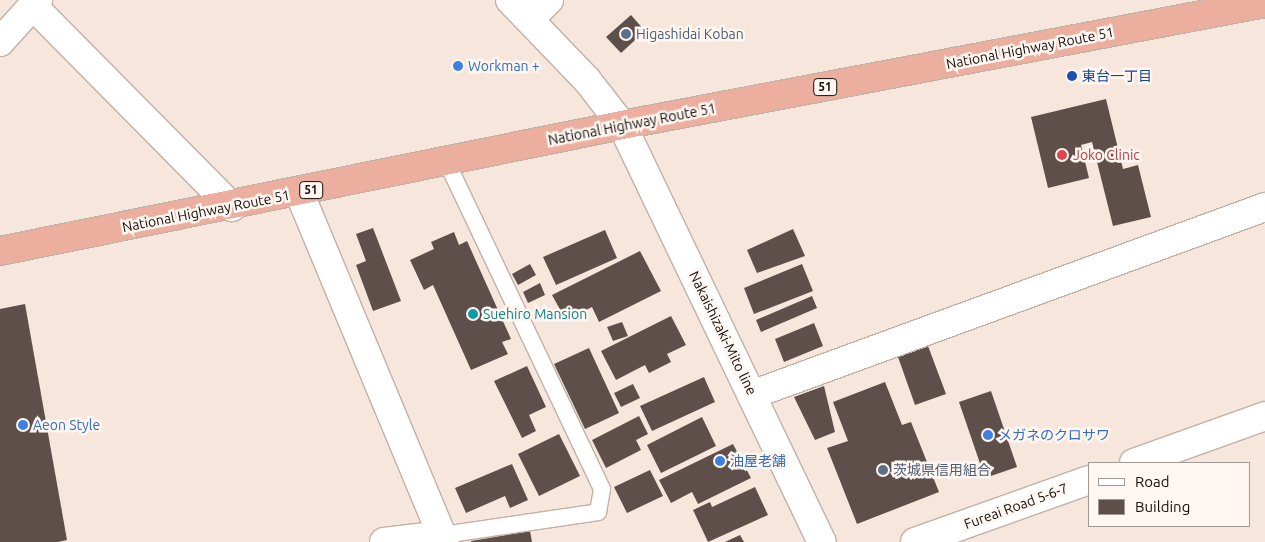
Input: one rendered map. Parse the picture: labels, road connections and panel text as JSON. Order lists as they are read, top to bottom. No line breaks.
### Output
{"streets":{"highway":["National Highway Route 51","51"],"street":["Nakaishizaki-Mito line","Fureai Road 5-6-7"]},"crossings":[["National Highway Route 51","Nakaishizaki-Mito line"]],"places":["Higashidai Koban","Workman +","東台一丁目","Joko Clinic","Suehiro Mansion","Aeon Style","メガネのクロサワ","油屋老舗","茨城県信用組合"],"legend":["Road","Building"]}
